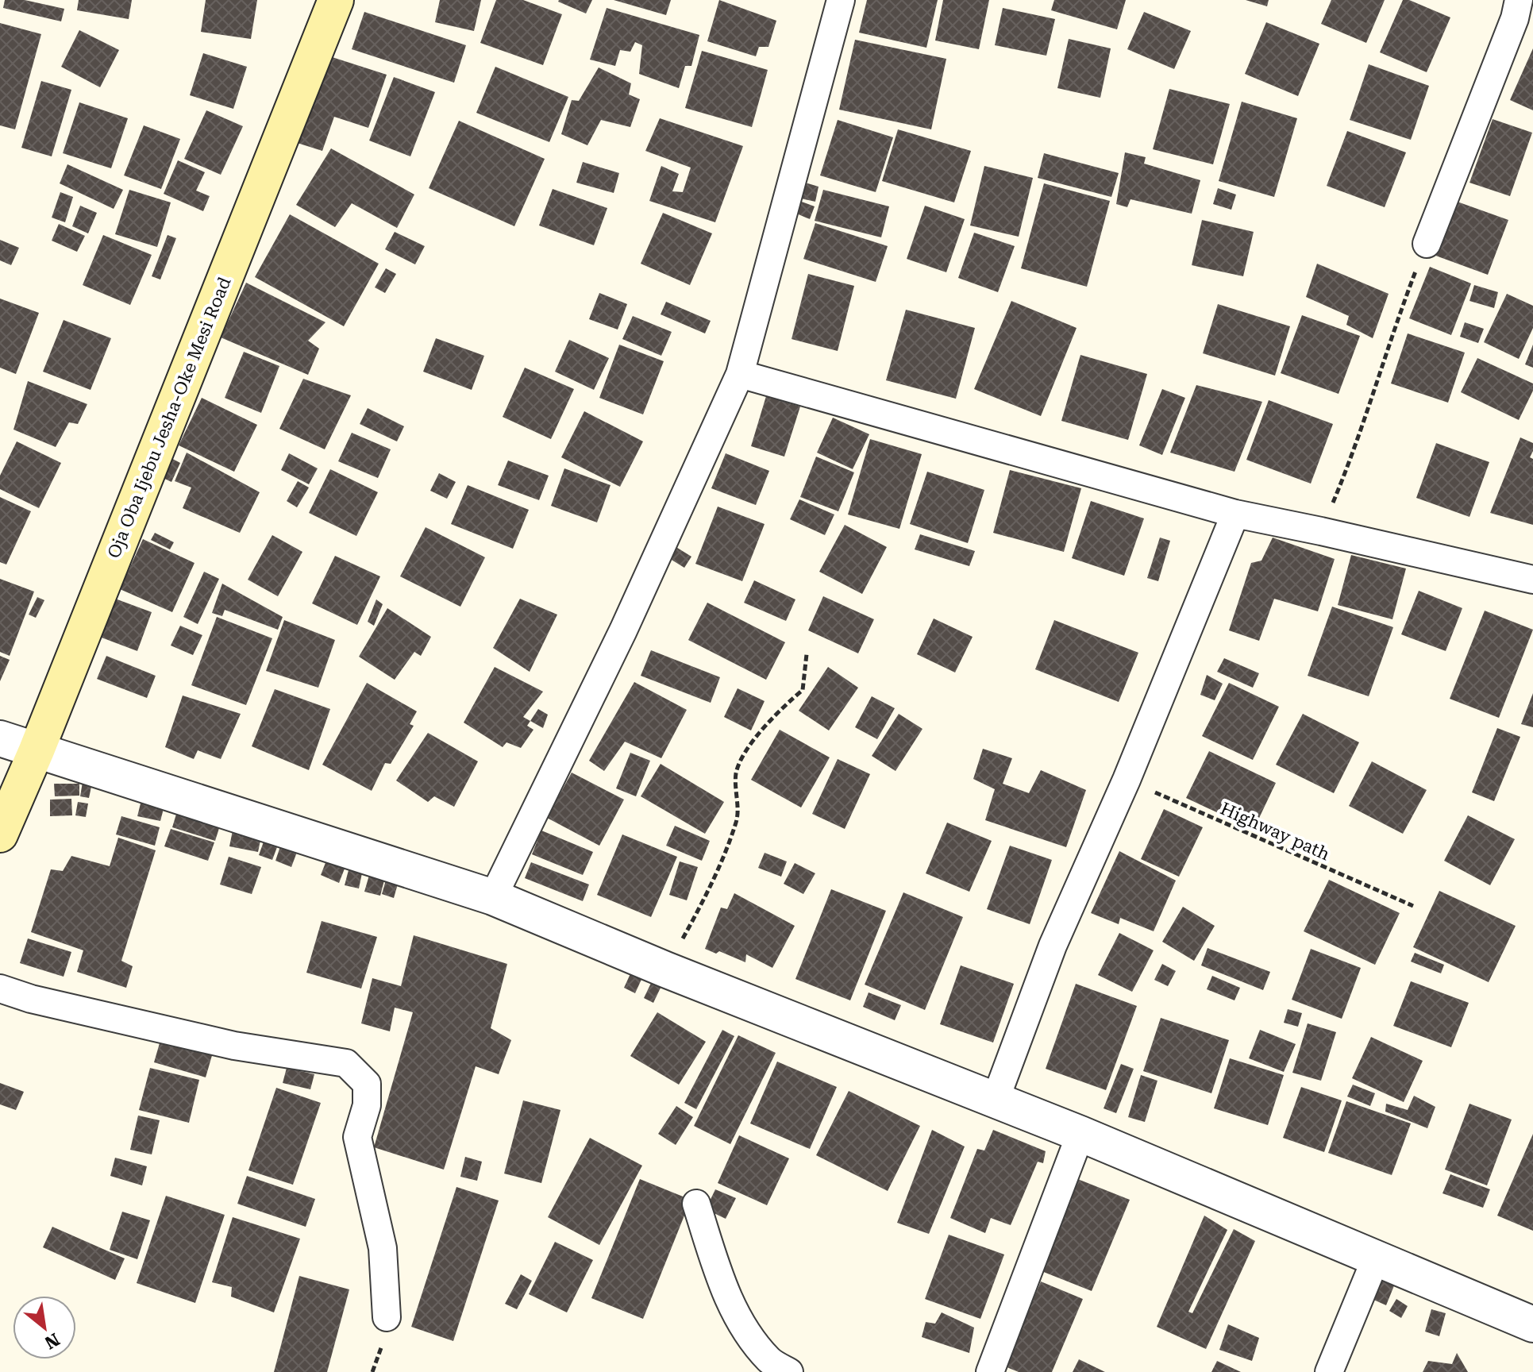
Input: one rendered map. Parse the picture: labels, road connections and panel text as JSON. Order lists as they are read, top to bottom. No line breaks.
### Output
{"streets":{"main road":["Oja Oba Ijebu Jesha-Oke Mesi Road"],"path":["Highway path"]},"north":"bottom right"}
